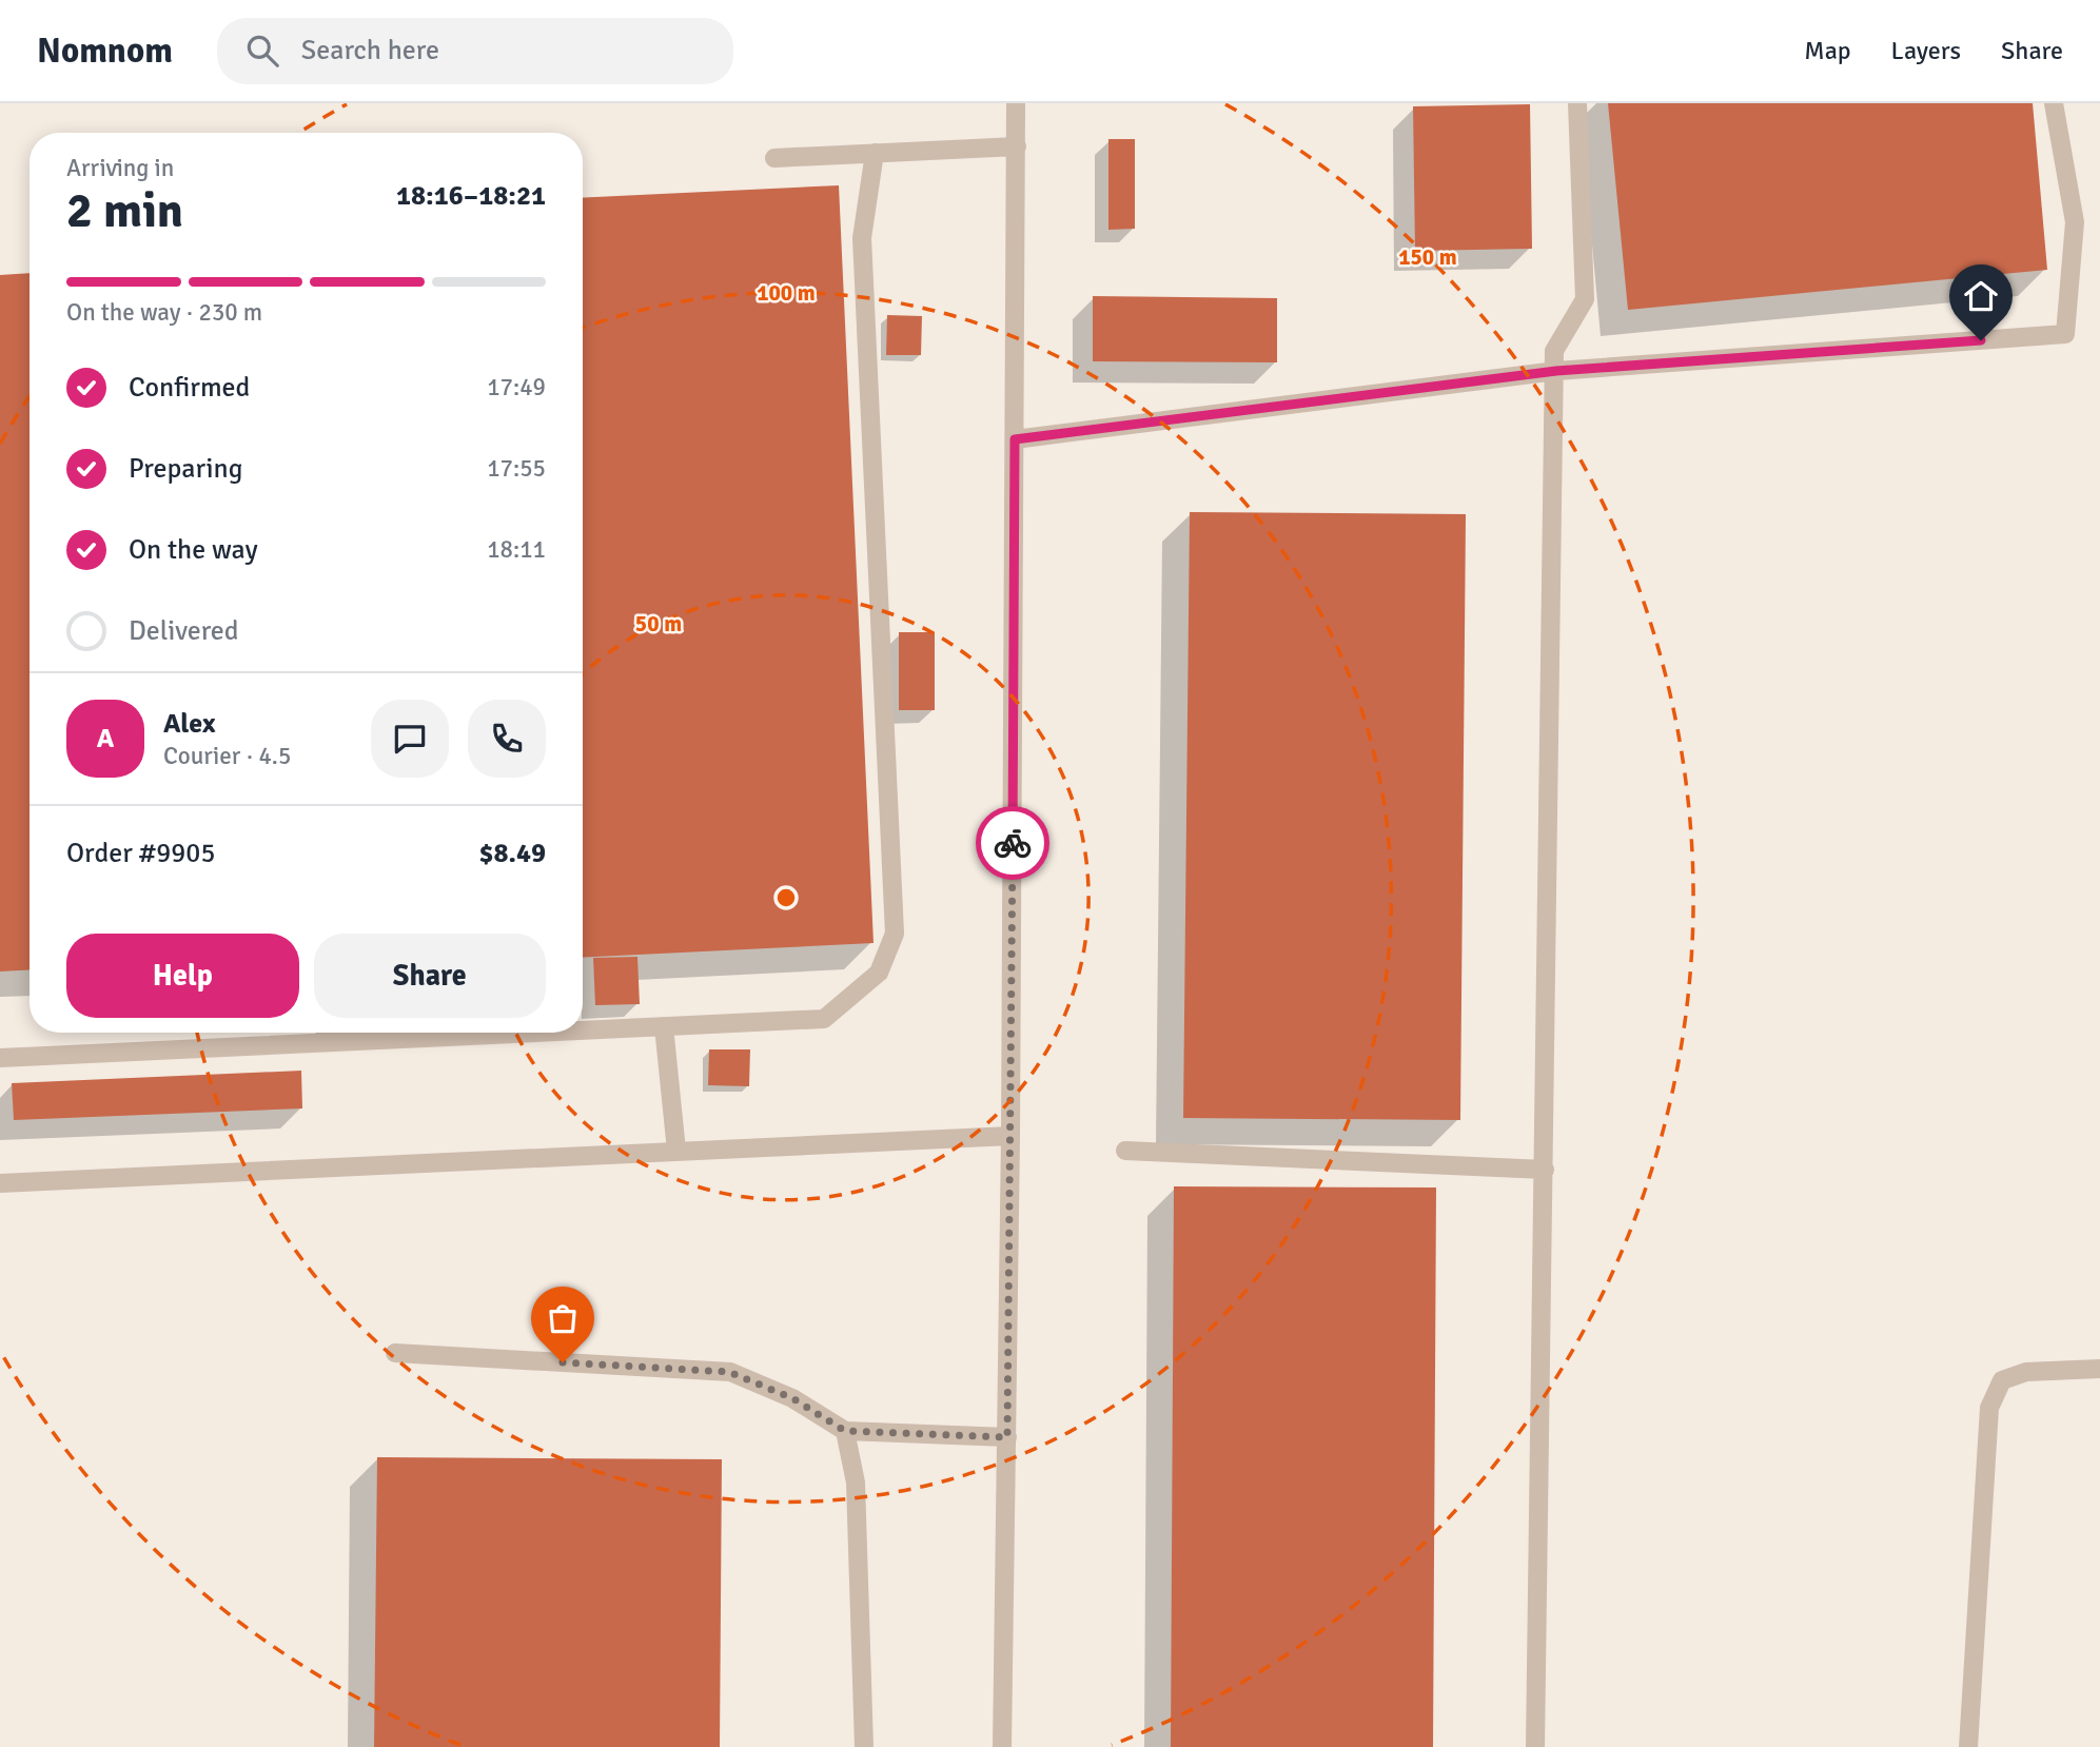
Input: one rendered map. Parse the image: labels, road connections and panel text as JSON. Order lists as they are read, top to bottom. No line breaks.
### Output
{"page":{"header":"Nomnom","search":"Search here","nav":["Map","Layers","Share"],"heading":["2 min","Arriving in","18:16–18:21"],"panel":["Alex","Courier · 4.5","Order #9905","$8.49"],"bar":"On the way · 230 m","list":[["Confirmed","17:49"],["Preparing","17:55"],["On the way","18:11"],"Delivered"],"round":"A","buttons":["Help","Share"]},"rings":["150 m","100 m","50 m"]}
